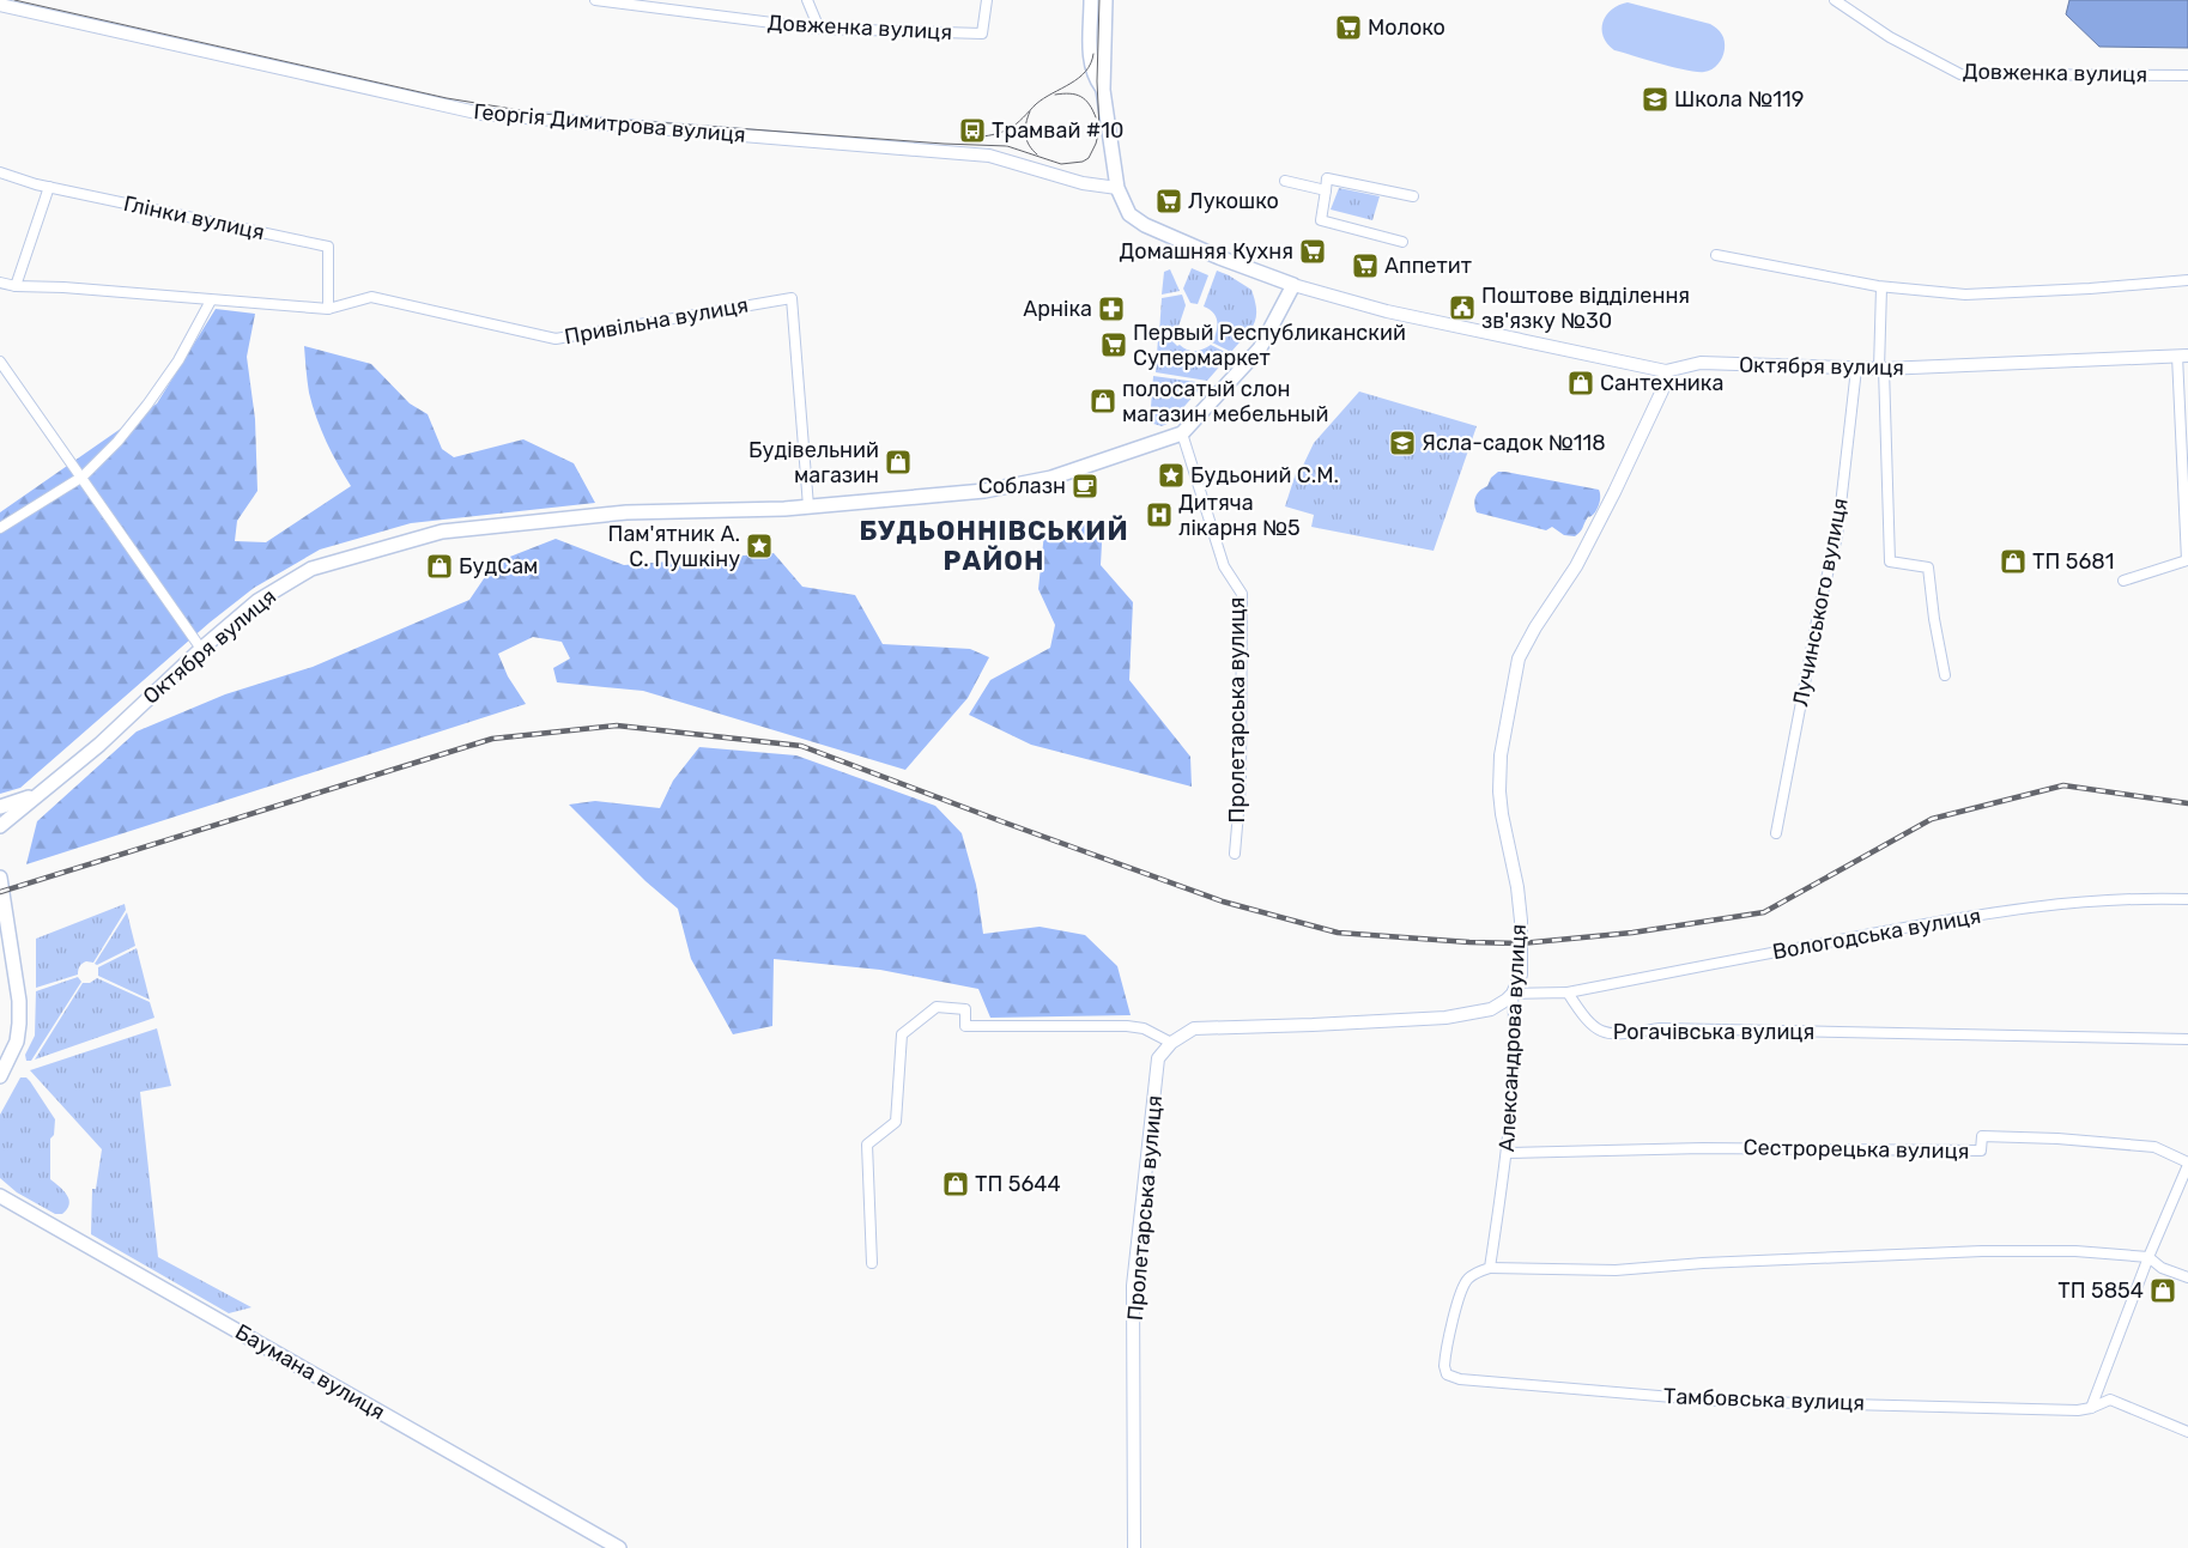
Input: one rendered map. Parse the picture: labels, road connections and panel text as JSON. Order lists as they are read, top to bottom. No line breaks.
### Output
{"streets":{"main road":["Октября вулиця","Баумана вулиця"],"street":["Довженка вулиця","Георгія Димитрова вулиця","Глінки вулиця","Привільна вулиця","Лучинського вулиця","Пролетарська вулиця","Вологодська вулиця","Рогачівська вулиця","Александрова вулиця","Сестрорецька вулиця","Тамбовська вулиця"]},"crossings":[["Глінки вулиця","Привільна вулиця"],["Привільна вулиця","Октября вулиця"],["Октября вулиця","Лучинського вулиця"],["Октября вулиця","Пролетарська вулиця"],["Октября вулиця","Александрова вулиця"],["Вологодська вулиця","Рогачівська вулиця"],["Александрова вулиця","Сестрорецька вулиця"],["Александрова вулиця","Тамбовська вулиця"]],"districts":["БУДЬОННІВСЬКИЙ РАЙОН"],"places":{"supermarket":["Молоко","Лукошко","Домашняя Кухня","Аппетит","Первый Республиканский Супермаркет"],"school or university":["Школа №119","Ясла-садок №118"],"bus stop":["Трамвай #10"],"public building":["Поштове відділення зв'язку №30"],"pharmacy":["Арніка"],"shop":["Сантехника","полосатый слон магазин мебельный","Будівельний магазин","ТП 5681","БудСам","ТП 5644","ТП 5854"],"place":["Будьоний С.М.","Пам'ятник А. С. Пушкіну"],"cafe":["Соблазн"],"hospital":["Дитяча лікарня №5"]}}
